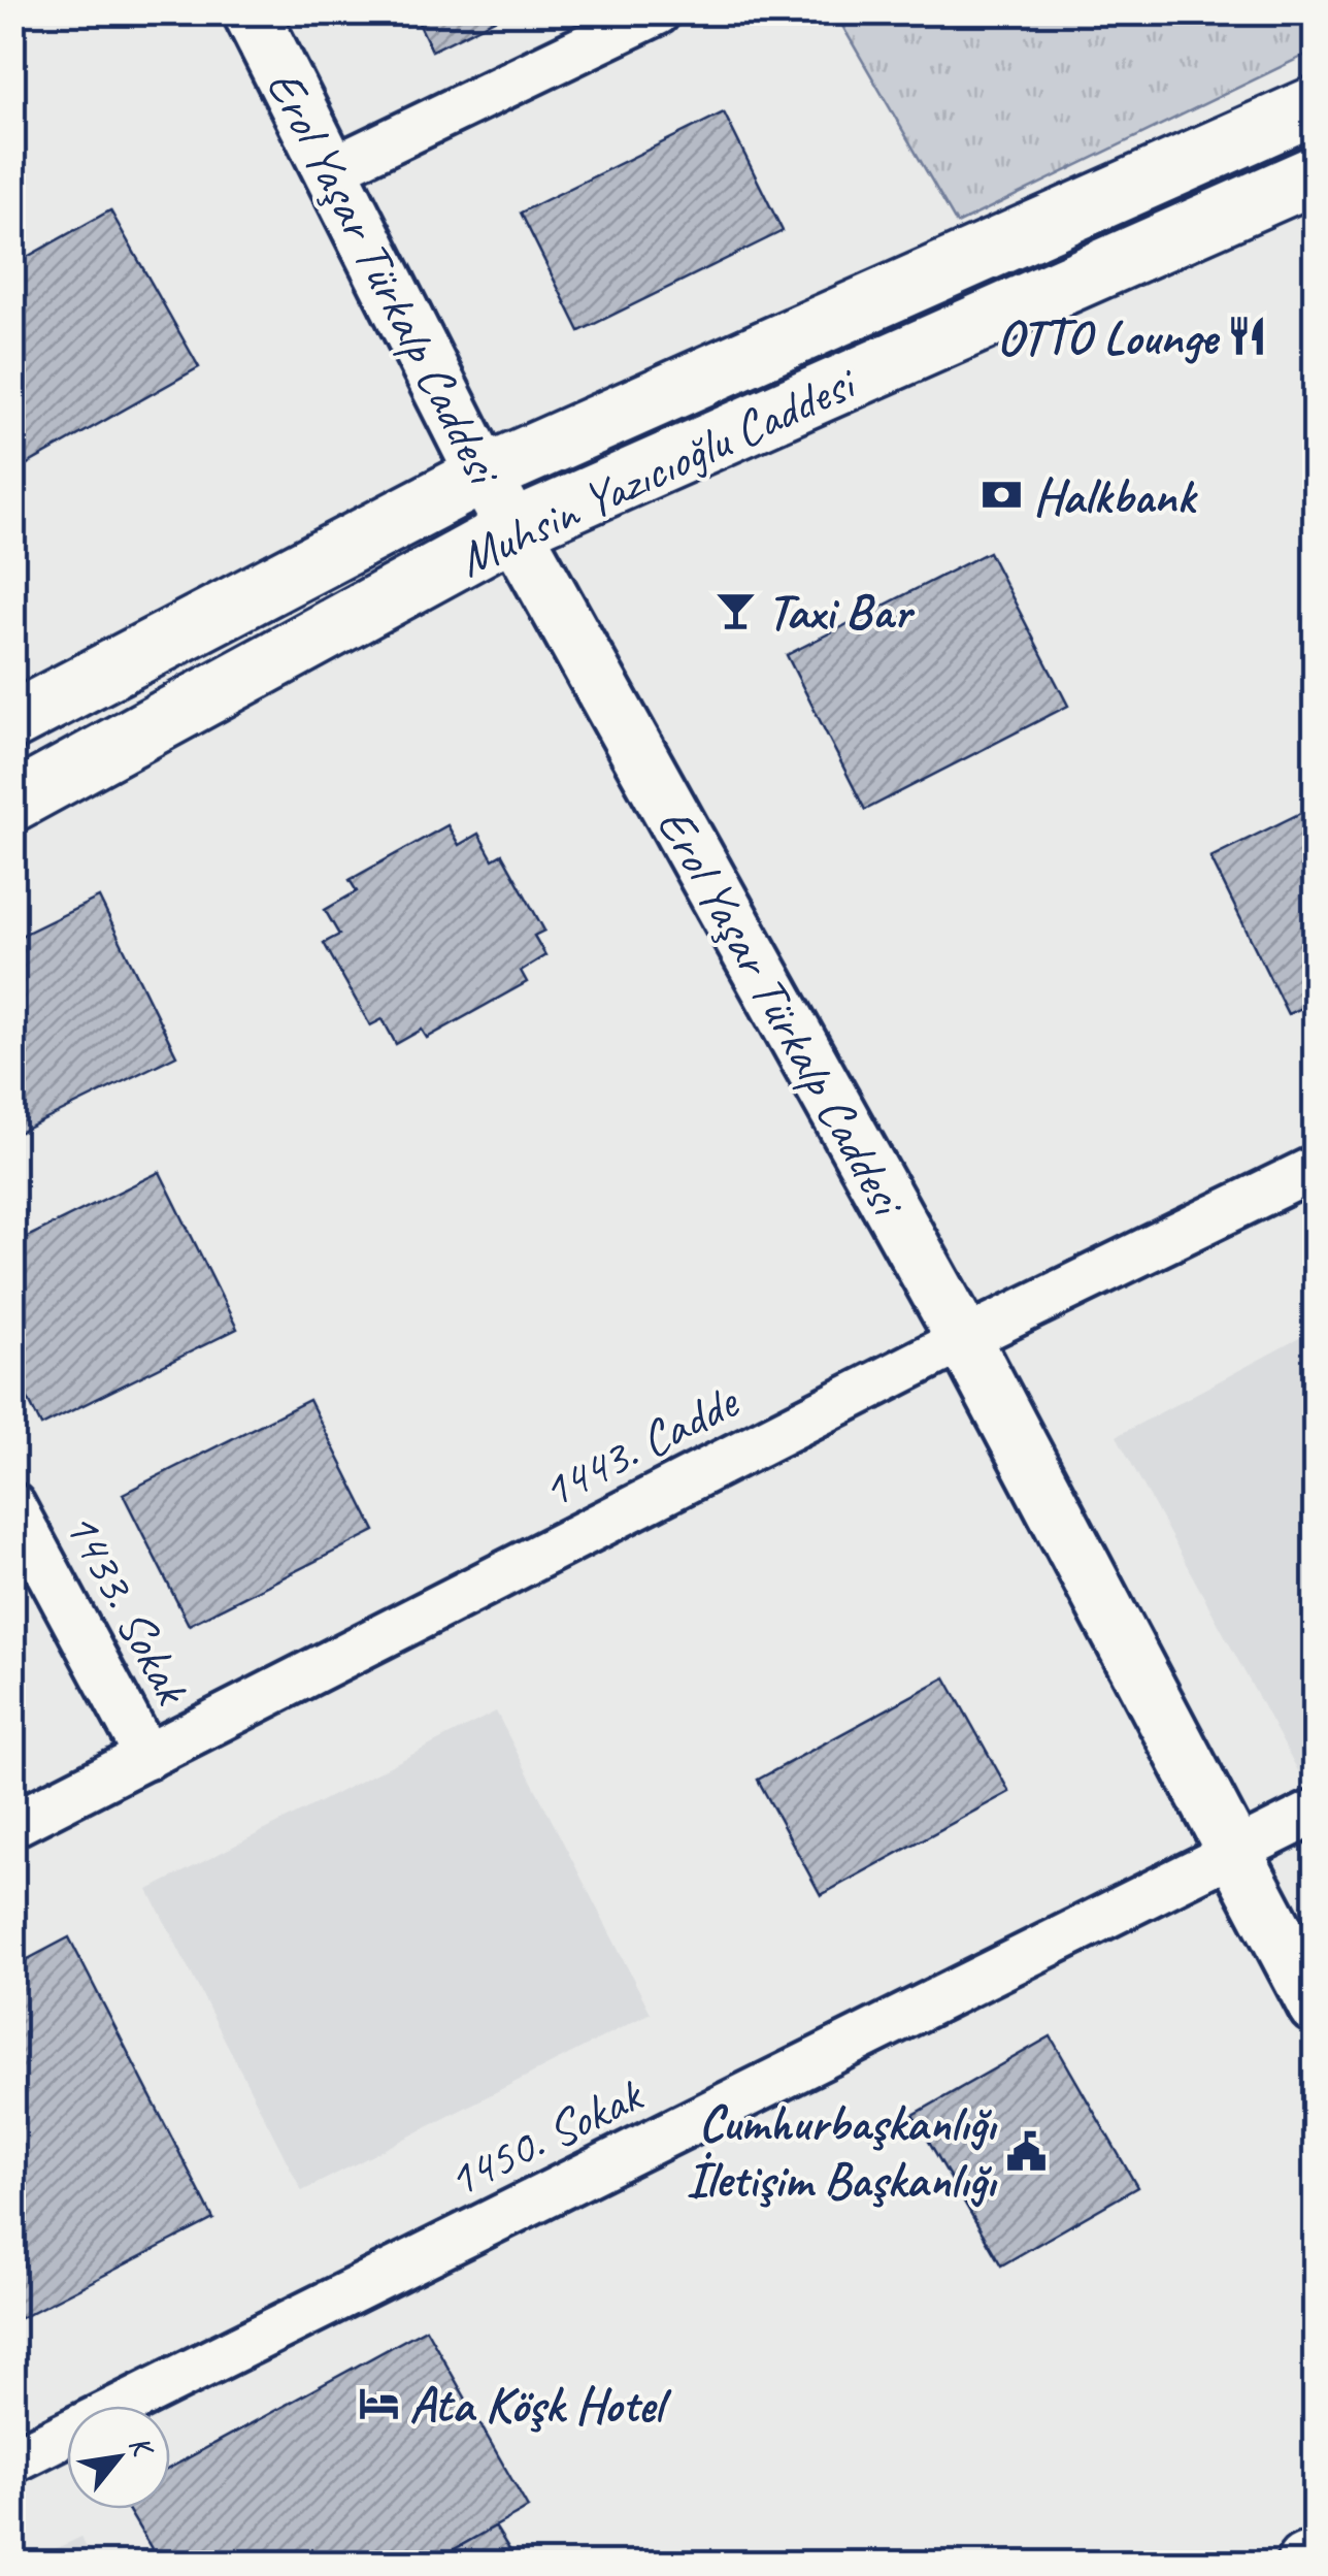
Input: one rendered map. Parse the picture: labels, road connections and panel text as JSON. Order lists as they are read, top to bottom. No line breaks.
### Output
{"streets":{"main road":["Muhsin Yazıcıoğlu Caddesi"],"street":["Erol Yaşar Türkalp Caddesi","1443. Cadde","1433. Sokak","1450. Sokak"]},"crossings":[["Erol Yaşar Türkalp Caddesi","Muhsin Yazıcıoğlu Caddesi"],["Erol Yaşar Türkalp Caddesi","1443. Cadde"],["Erol Yaşar Türkalp Caddesi","1450. Sokak"],["1443. Cadde","1433. Sokak"]],"places":{"restaurant":["OTTO Lounge"],"bank":["Halkbank"],"bar":["Taxi Bar"],"public building":["Cumhurbaşkanlığı İletişim Başkanlığı"],"hotel":["Ata Köşk Hotel"]},"north":"top right"}
